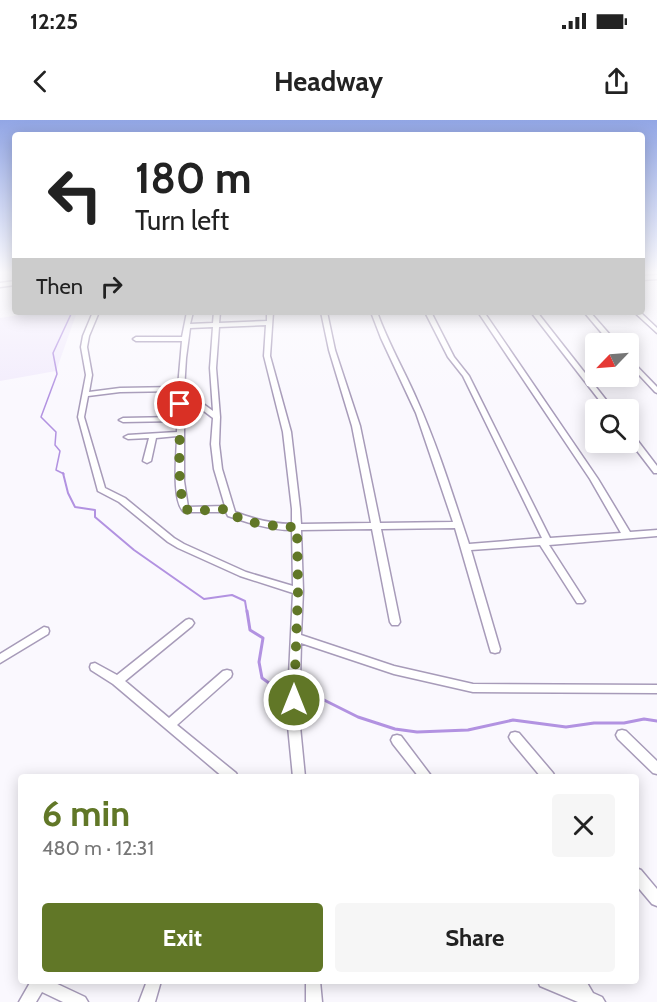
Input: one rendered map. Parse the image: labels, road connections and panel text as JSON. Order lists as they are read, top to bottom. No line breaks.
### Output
{"north":"bottom left","page":{"status":"12:25","header":"Headway","turn":["180 m","Turn left"],"then":"Then","heading":["6 min","480 m · 12:31"],"buttons":["Exit","Share"]}}
